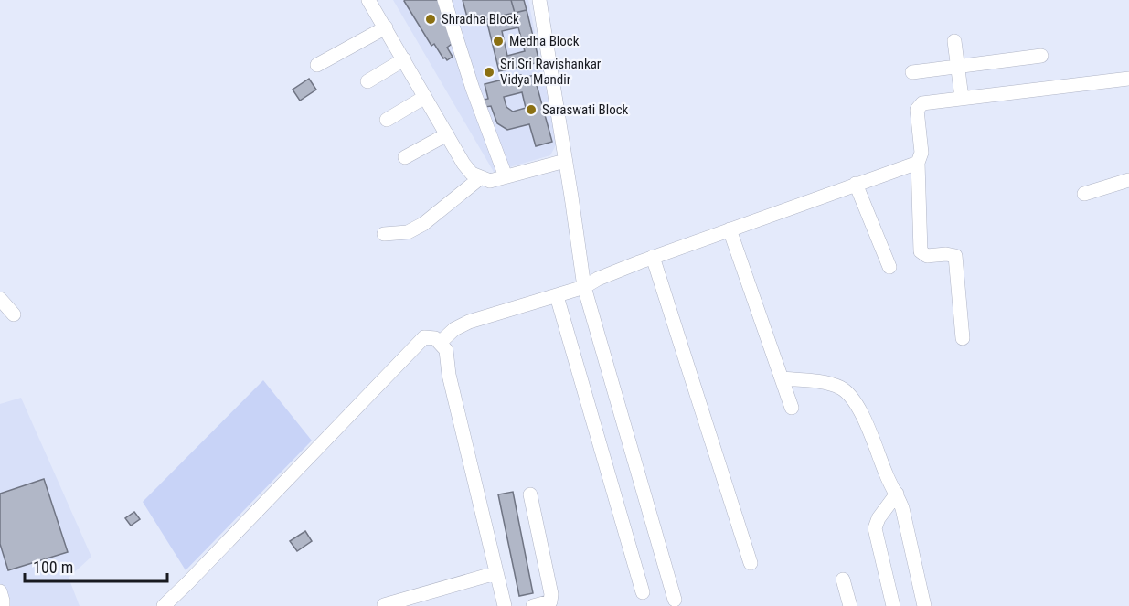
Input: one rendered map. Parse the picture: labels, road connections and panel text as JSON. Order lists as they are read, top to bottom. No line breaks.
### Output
{"places":["Shradha Block","Medha Block","Sri Sri Ravishankar Vidya Mandir","Saraswati Block"],"scale_bar":"100 m"}
